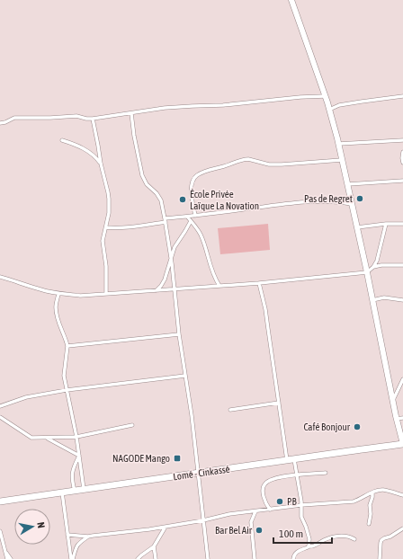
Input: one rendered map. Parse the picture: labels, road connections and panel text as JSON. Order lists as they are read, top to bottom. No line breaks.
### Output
{"streets":{"highway":["Lomé - Cinkassé"]},"places":{"other":["Pas de Regret","École Privée Laïque La Novation","Café Bonjour","PB","Bar Bel Air"],"transit":["NAGODE Mango"]},"scale_bar":"100 m","north":"right"}
